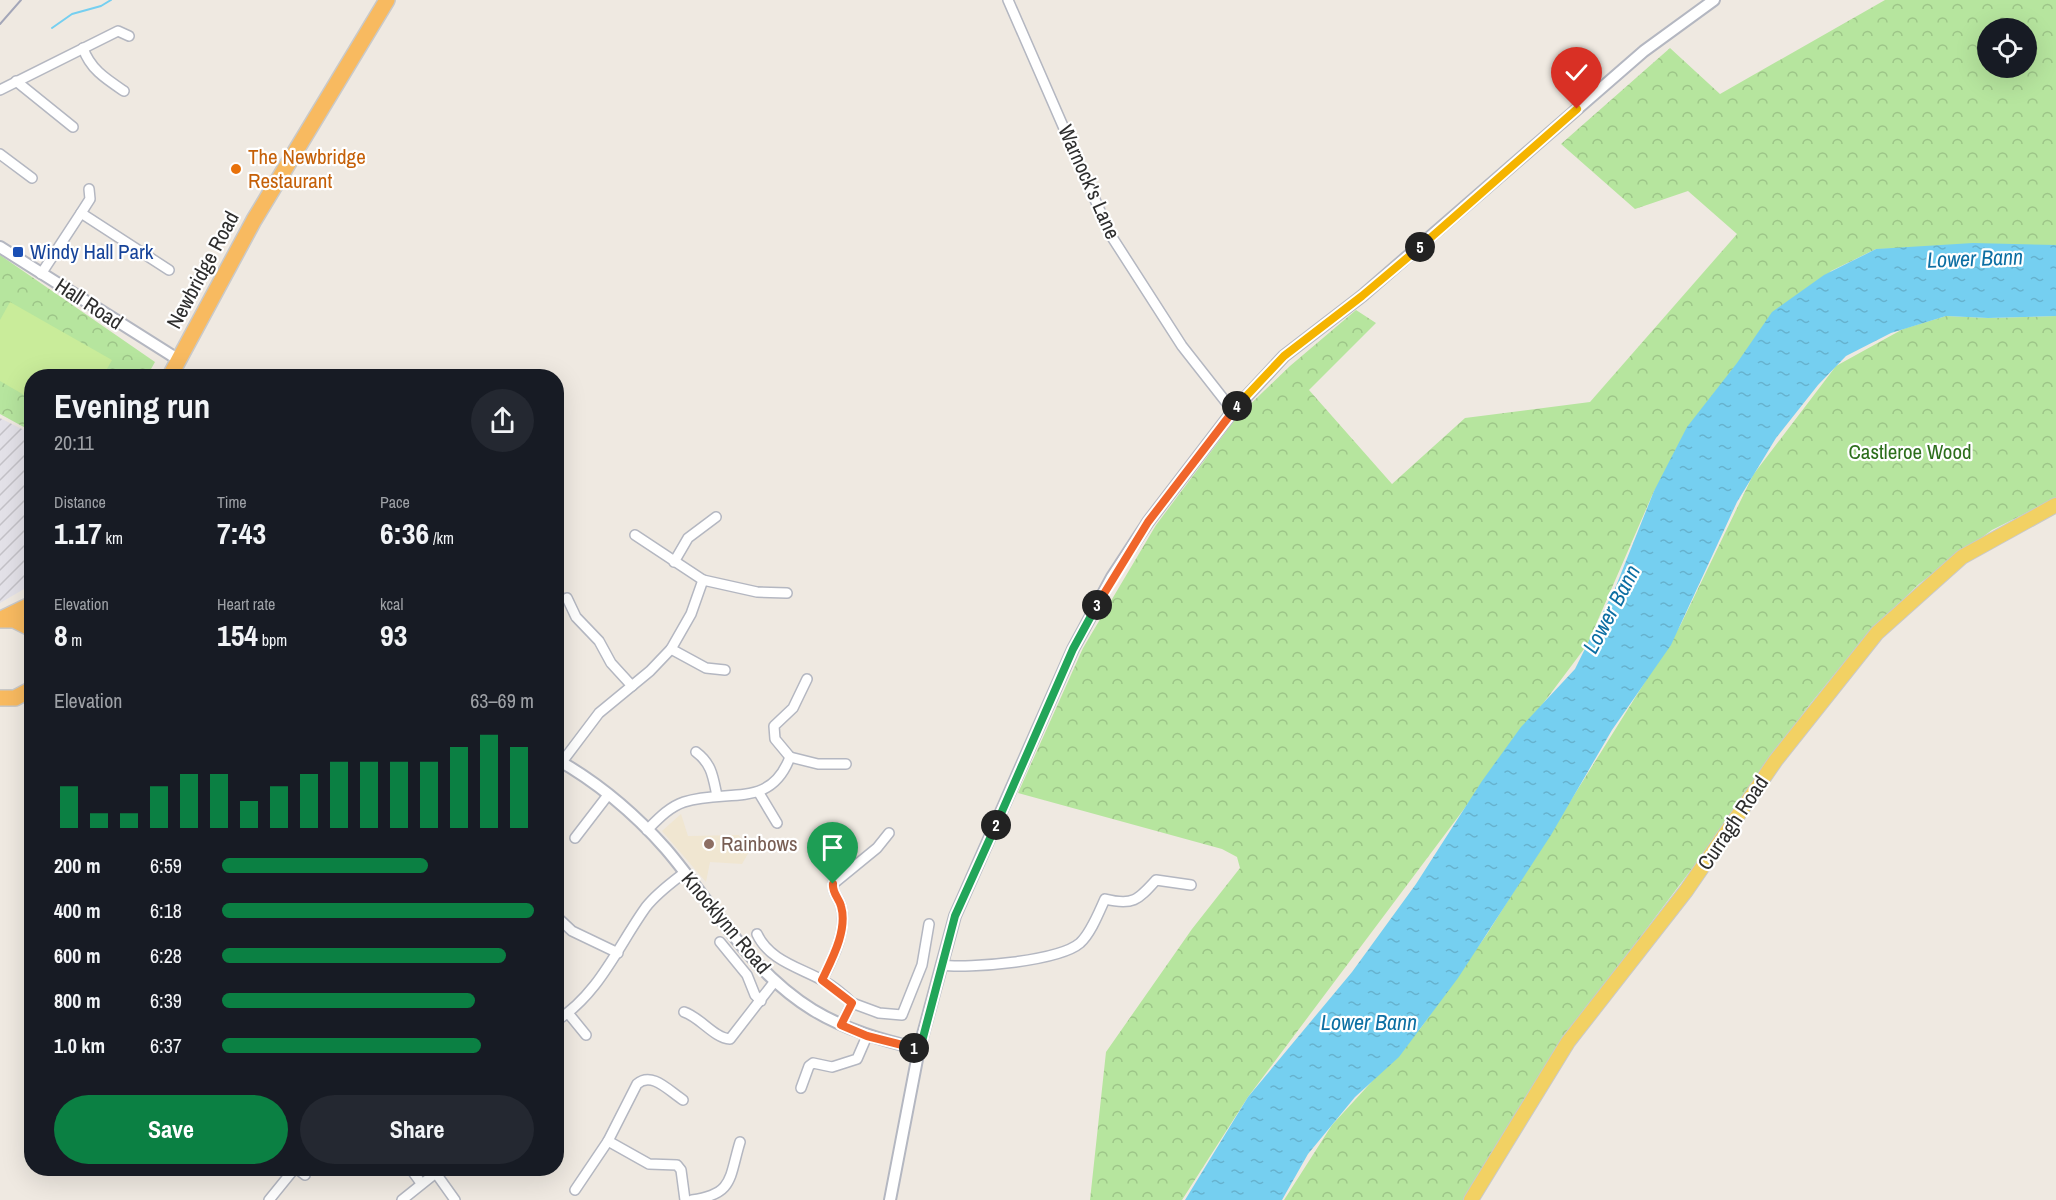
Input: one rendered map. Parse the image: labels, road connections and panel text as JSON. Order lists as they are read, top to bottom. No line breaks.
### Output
{"streets":{"highway":["Newbridge Road"],"main road":["Curragh Road"],"street":["Warnock's Lane","Hall Road","Knocklynn Road"]},"crossings":[["Newbridge Road","Hall Road"]],"water":["Lower Bann"],"parks":["Castleroe Wood"],"places":{"other":["The Newbridge Restaurant","Rainbows"],"transit":["Windy Hall Park"]},"page":{"pins":["5","4","3","2","1"],"heading":["Evening run","20:11"],"stats":[["Distance","1.17 km"],["Time","7:43"],["Pace","6:36 /km"],["Elevation","8 m"],["Heart rate","154 bpm"],["kcal","93"]],"chart":["Elevation","63–69 m"],"list":[{"name":"200 m","note":"6:59"},{"name":"400 m","note":"6:18"},{"name":"600 m","note":"6:28"},{"name":"800 m","note":"6:39"},{"name":"1.0 km","note":"6:37"}],"buttons":["Save","Share"]}}
